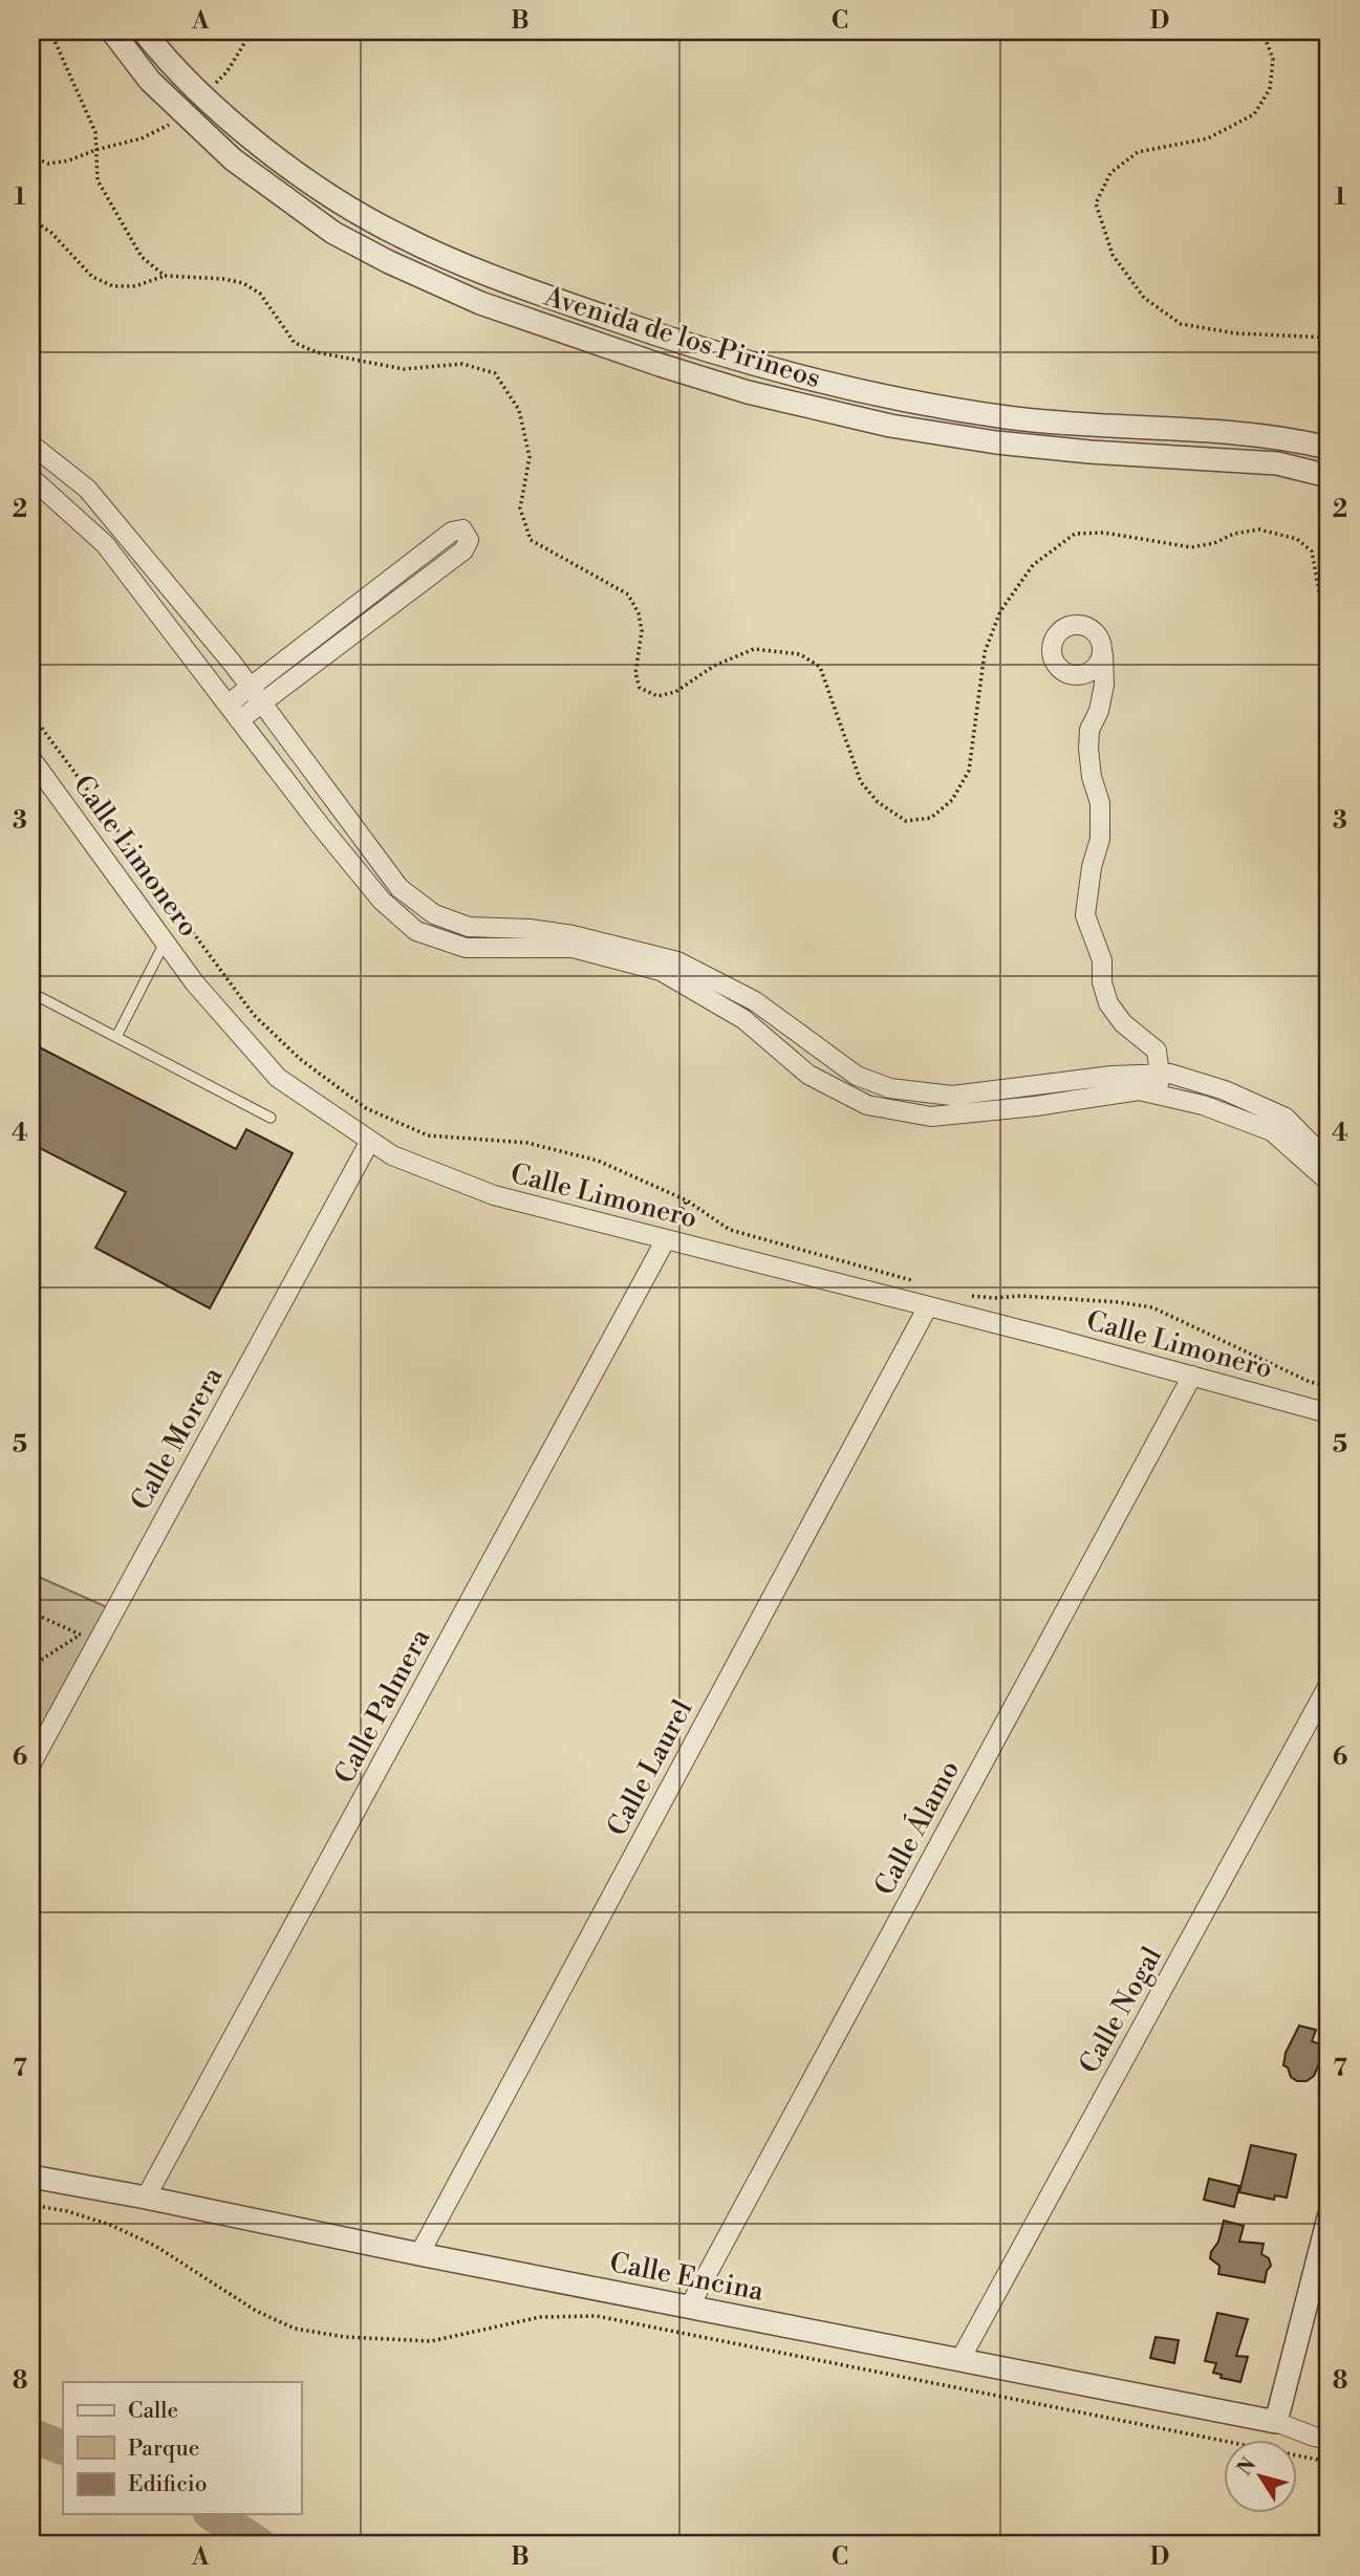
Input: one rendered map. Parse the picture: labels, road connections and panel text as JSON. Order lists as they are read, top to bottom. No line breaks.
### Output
{"streets":{"street":["Avenida de los Pirineos","Calle Limonero","Calle Morera","Calle Palmera","Calle Laurel","Calle Álamo","Calle Nogal","Calle Encina"]},"crossings":[["Calle Limonero","Calle Morera"],["Calle Limonero","Calle Palmera"],["Calle Limonero","Calle Laurel"],["Calle Limonero","Calle Álamo"],["Calle Palmera","Calle Encina"],["Calle Laurel","Calle Encina"],["Calle Álamo","Calle Encina"],["Calle Nogal","Calle Encina"]],"legend":["Calle","Parque","Edificio"],"north":"top left","grid":{"columns":["A","B","C","D"],"rows":["1","2","3","4","5","6","7","8"]}}
